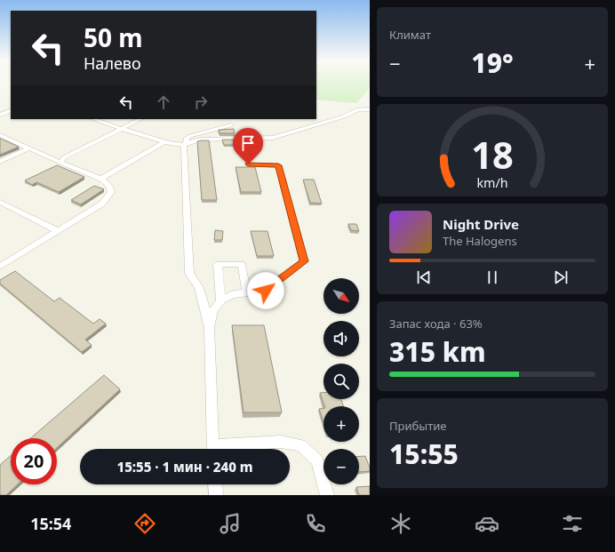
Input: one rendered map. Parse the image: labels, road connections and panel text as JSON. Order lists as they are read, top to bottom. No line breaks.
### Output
{"north":"bottom right","page":{"tile":["Климат",["Запас хода · 63%","315 km"],["Прибытие","15:55"]],"turn":["50 m","Налево"],"heat":["−","19°","+"],"song":["Night Drive","The Halogens"],"map_buttons":["+","−"],"limit":"20","trip":"15:55 · 1 мин · 240 m","tabs":"15:54","gauge":["18","km/h"]}}
